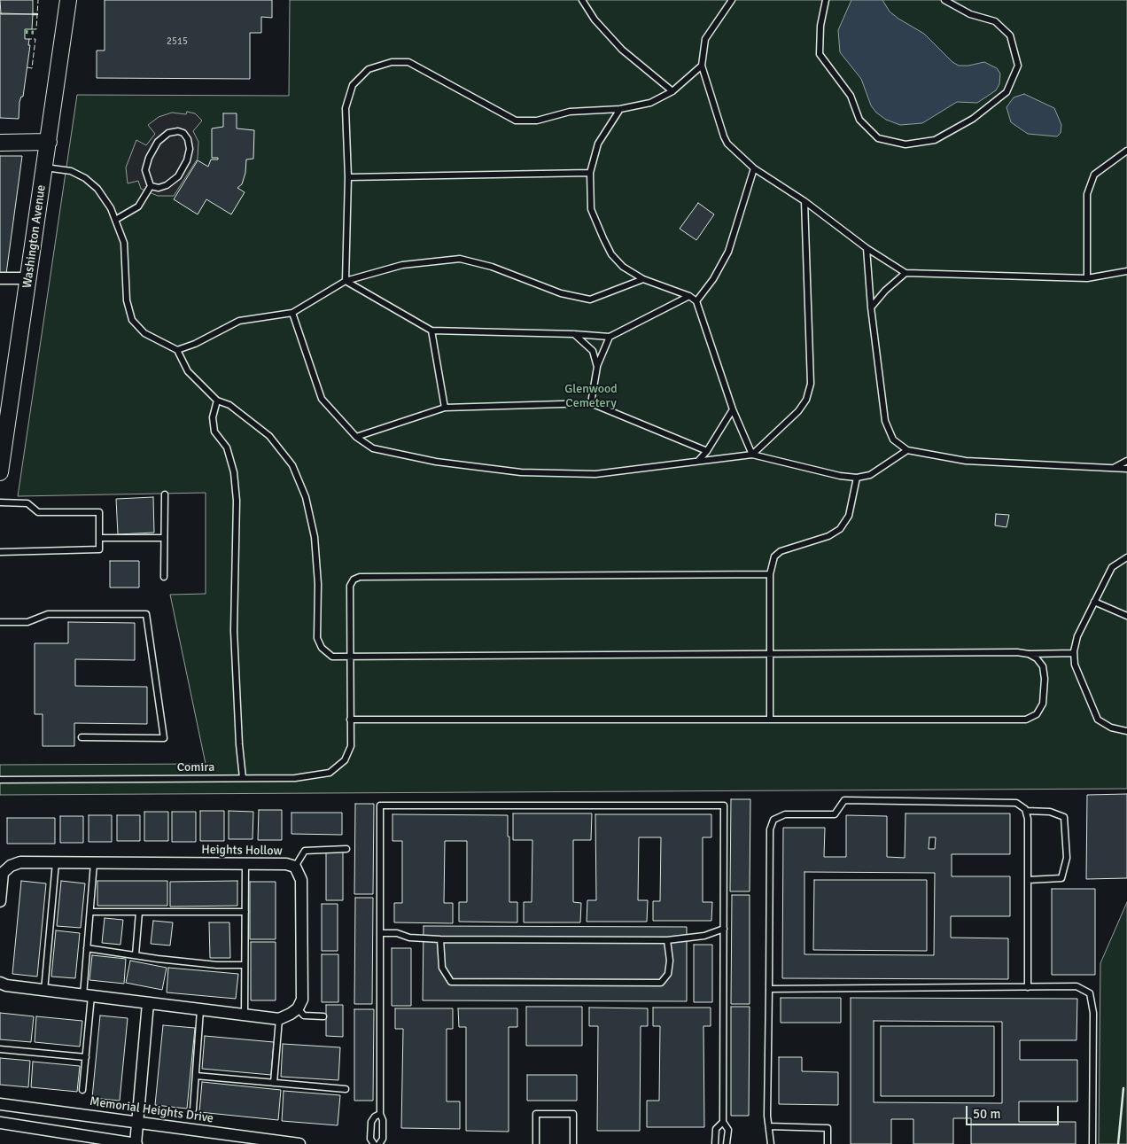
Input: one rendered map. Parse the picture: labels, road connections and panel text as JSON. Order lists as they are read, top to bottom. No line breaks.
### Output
{"streets":{"main road":["Washington Avenue"],"street":["Heights Hollow","Memorial Heights Drive"],"lane":["Comira"]},"parks":["Glenwood Cemetery"],"house_numbers":["2515"],"scale_bar":"50 m"}
